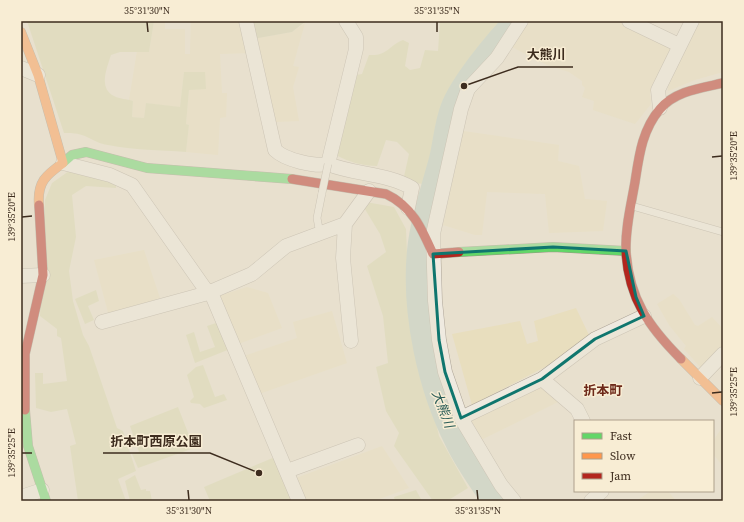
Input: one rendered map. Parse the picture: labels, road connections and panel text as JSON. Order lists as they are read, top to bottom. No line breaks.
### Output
{"districts":["折本町"],"water":["大熊川"],"places":["大熊川","折本町西原公園"],"legend":["Fast","Slow","Jam"],"coordinates":["35°31'30\"N","35°31'35\"N","139°35'20\"E","139°35'25\"E"]}
